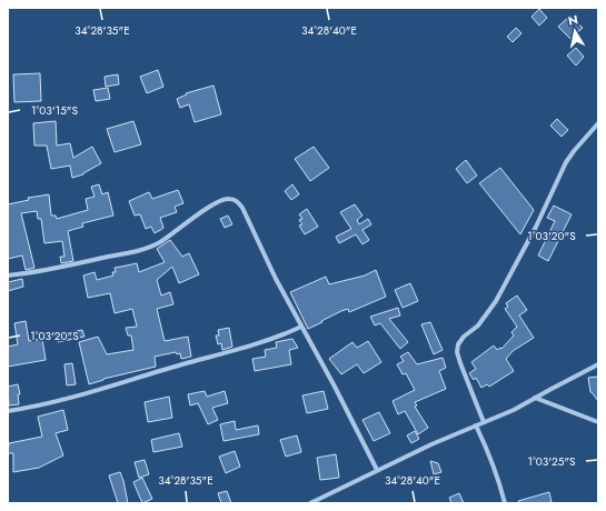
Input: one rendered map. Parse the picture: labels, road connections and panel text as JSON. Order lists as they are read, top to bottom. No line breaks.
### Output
{"north":"top","coordinates":["34°28'35\"E","34°28'40\"E","1°03'15\"S","1°03'20\"S","1°03'25\"S"]}
